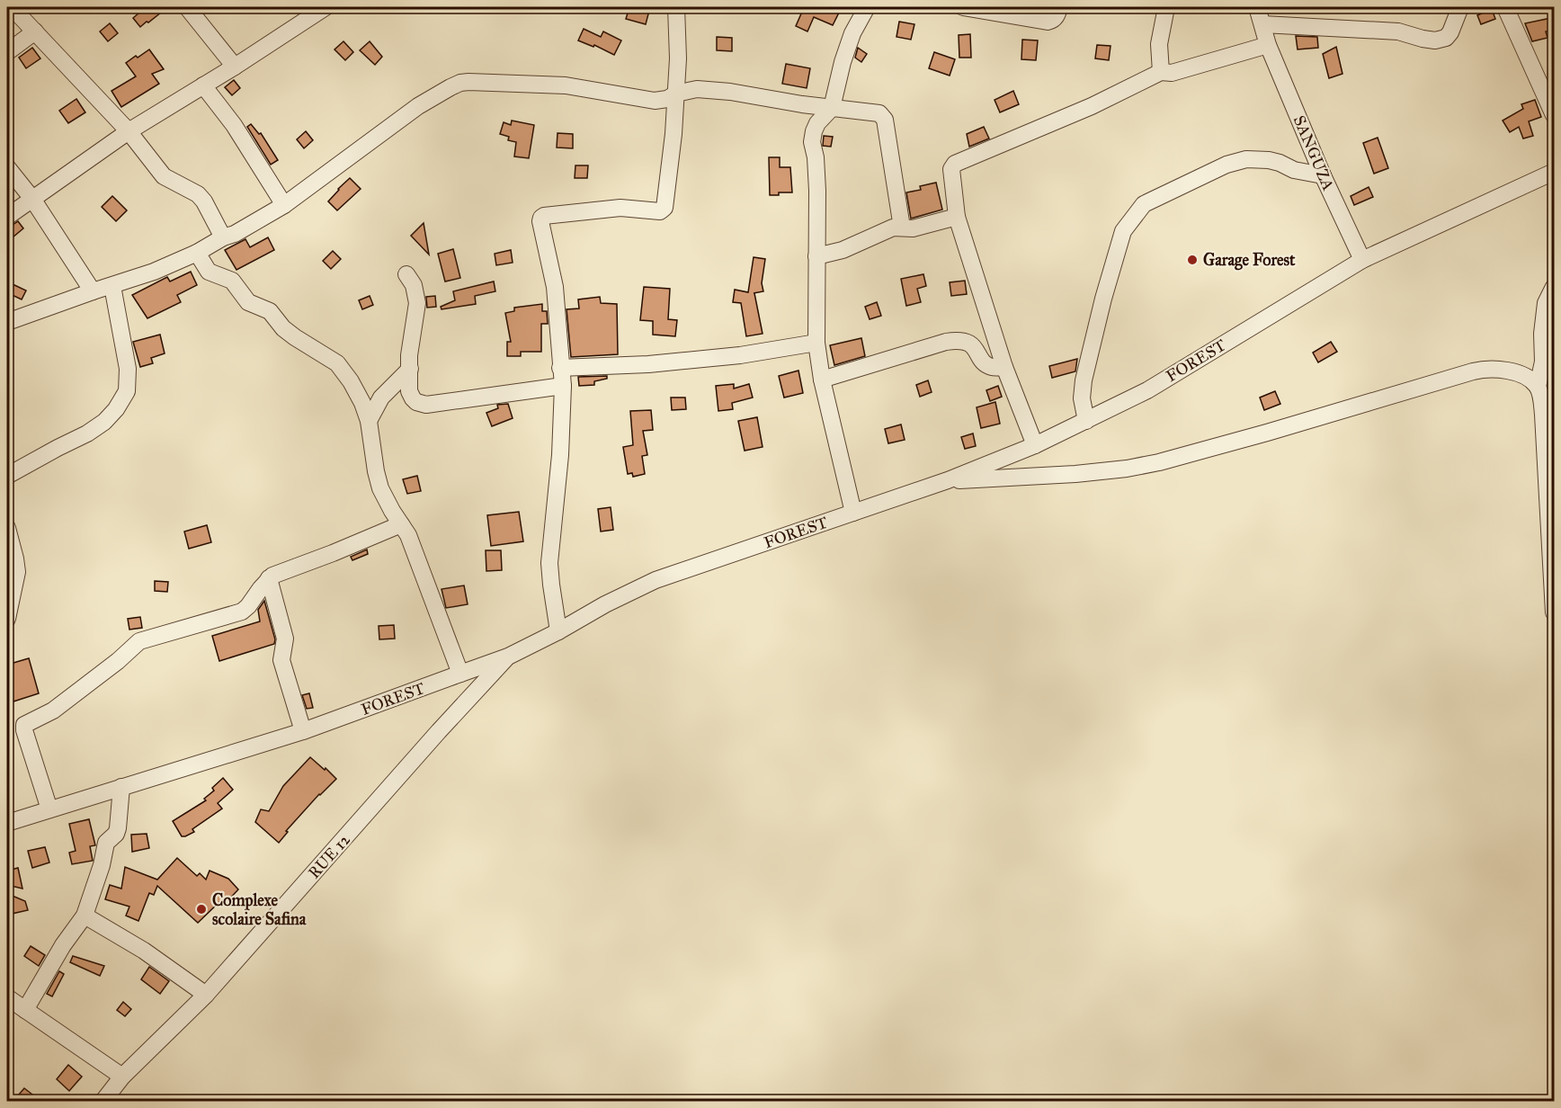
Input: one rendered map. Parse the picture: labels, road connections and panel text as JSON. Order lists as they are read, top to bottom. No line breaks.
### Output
{"streets":{"street":["SANGUZA","FOREST","RUE 12"]},"crossings":[["SANGUZA","FOREST"],["FOREST","RUE 12"]],"places":["Garage Forest","Complexe scolaire Safina"]}
